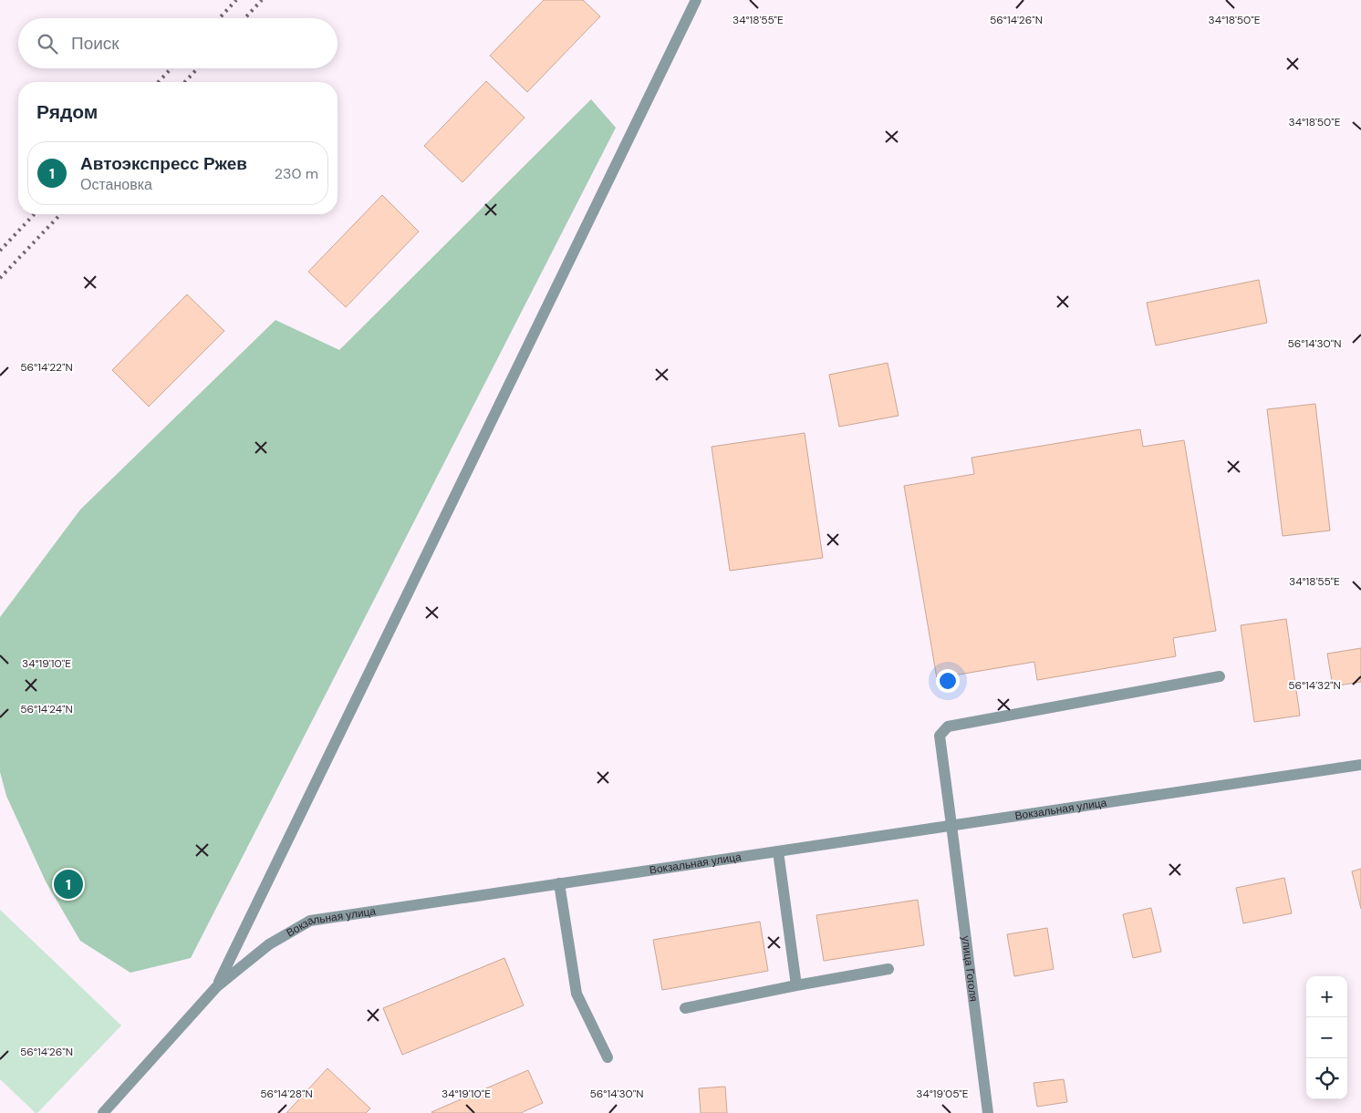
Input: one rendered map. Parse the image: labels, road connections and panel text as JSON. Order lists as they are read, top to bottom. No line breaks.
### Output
{"streets":{"street":["Вокзальная улица","улица Гоголя"]},"crossings":[["Вокзальная улица","улица Гоголя"]],"page":{"search":"Поиск","heading":"Рядом","list":[{"mark":"1","name":"Автоэкспресс Ржев","note":"Остановка","value":"230 m"}],"pins":"1","map_buttons":["+","−"]},"coordinates":["34°18'50\"E","34°18'55\"E","56°14'26\"N","56°14'30\"N","56°14'22\"N","34°19'10\"E","56°14'32\"N","56°14'24\"N","56°14'28\"N","34°19'05\"E"]}
